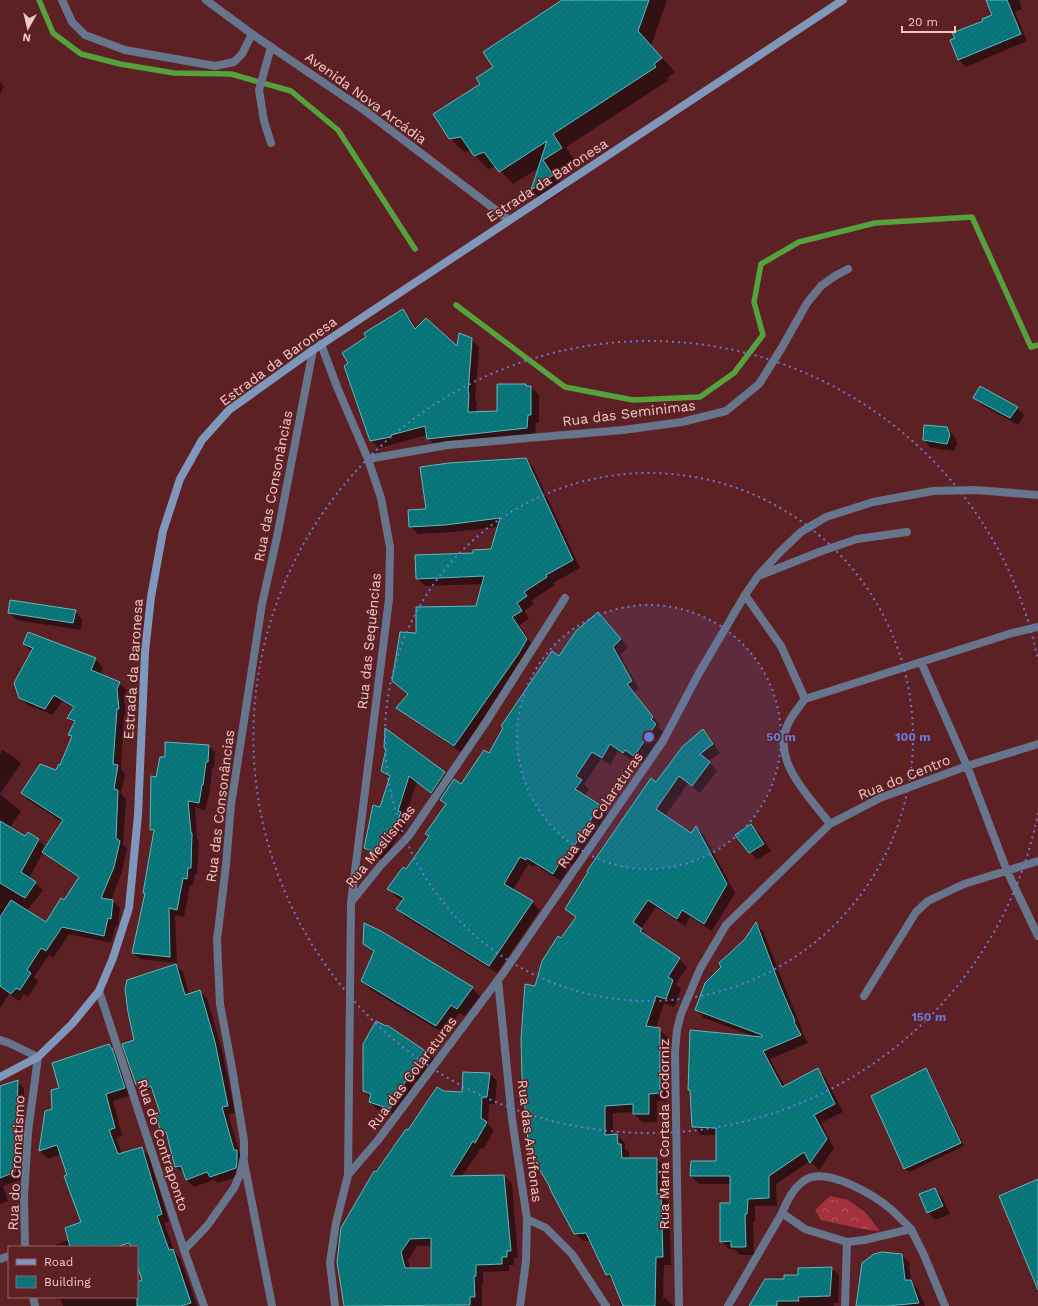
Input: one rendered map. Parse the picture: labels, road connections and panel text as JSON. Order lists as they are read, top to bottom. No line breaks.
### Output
{"streets":{"main road":["Estrada da Baronesa"],"street":["Avenida Nova Arcádia","Rua das Seminimas","Rua das Consonâncias","Rua das Sequências","Rua do Centro","Rua das Colaraturas","Rua Meslismas","Rua Maria Cortada Codorniz","Rua das Antífonas","Rua do Contraponto","Rua do Cromatismo"]},"crossings":[["Avenida Nova Arcádia","Estrada da Baronesa"],["Estrada da Baronesa","Rua das Consonâncias"],["Estrada da Baronesa","Rua das Sequências"],["Estrada da Baronesa","Rua do Contraponto"],["Estrada da Baronesa","Rua do Cromatismo"],["Rua das Seminimas","Rua das Sequências"],["Rua das Consonâncias","Rua do Contraponto"],["Rua das Sequências","Rua Meslismas"],["Rua do Centro","Rua Maria Cortada Codorniz"],["Rua das Colaraturas","Rua Meslismas"],["Rua das Colaraturas","Rua das Antífonas"]],"legend":["Road","Building"],"scale_bar":"20 m","north":"bottom","rings":["50 m","100 m","150 m"]}
